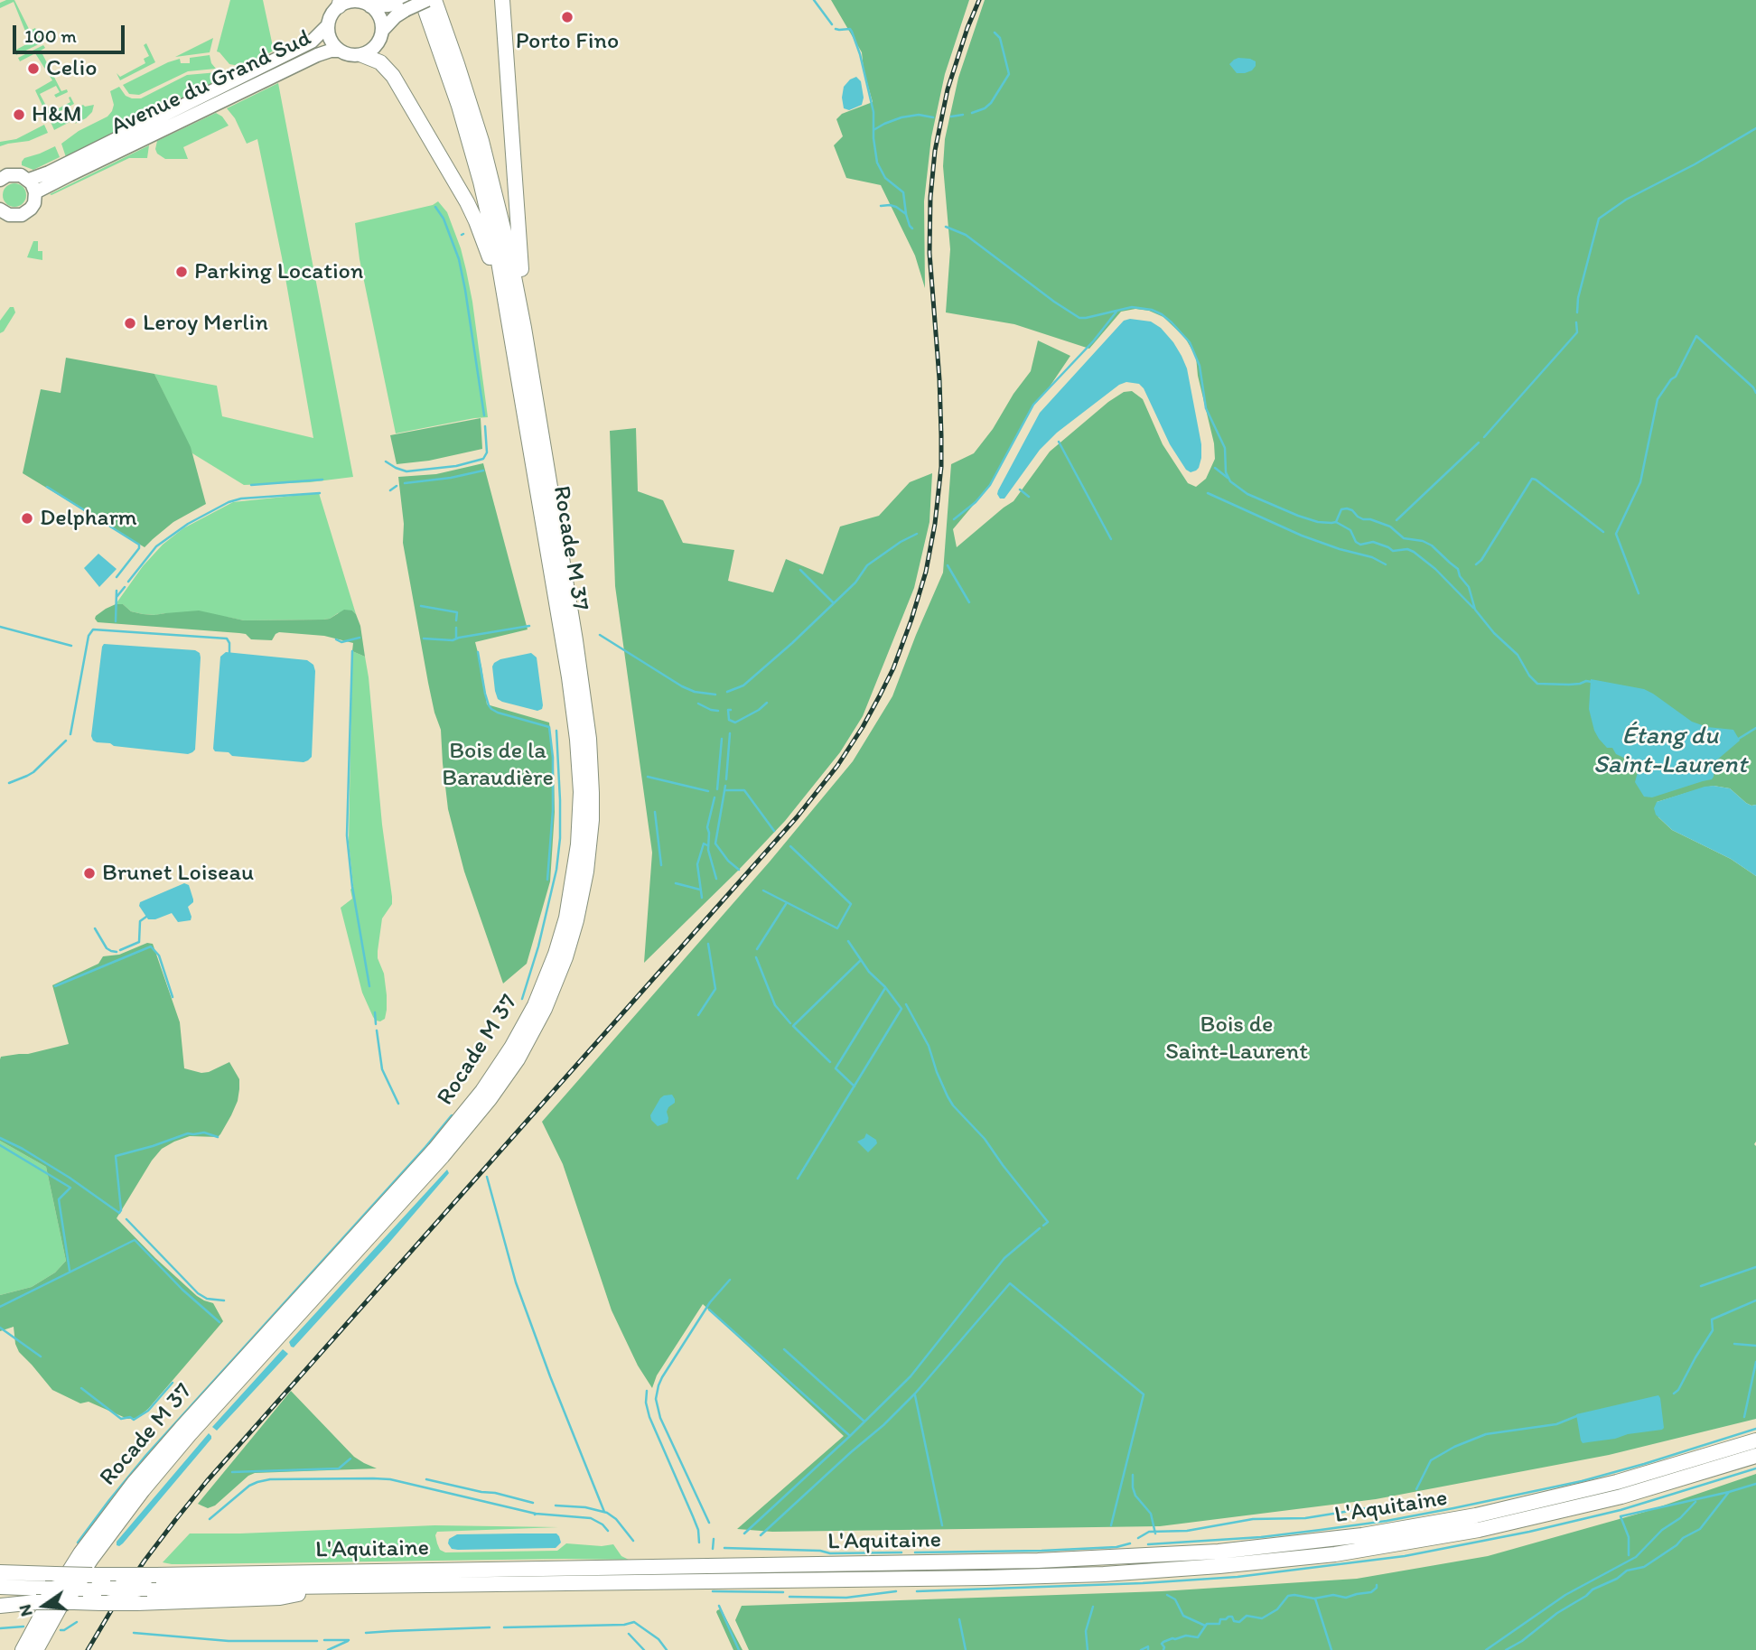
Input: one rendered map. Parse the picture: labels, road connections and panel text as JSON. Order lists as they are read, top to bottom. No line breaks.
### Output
{"streets":{"highway":["Rocade M 37","L'Aquitaine"],"main road":["Avenue du Grand Sud"]},"water":["Étang du Saint-Laurent"],"parks":["Bois de la Baraudière","Bois de Saint-Laurent"],"places":["Porto Fino","Celio","H&M","Parking Location","Leroy Merlin","Delpharm","Brunet Loiseau"],"scale_bar":"100 m","north":"left"}
